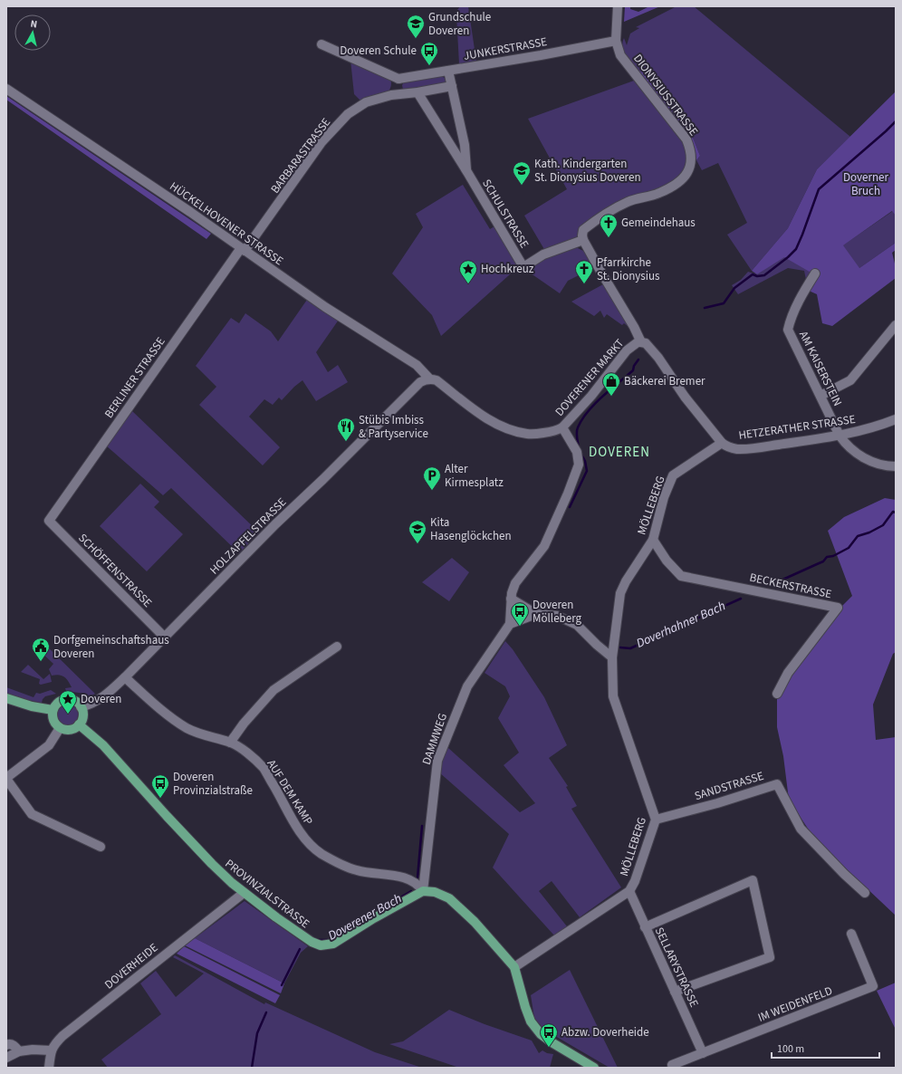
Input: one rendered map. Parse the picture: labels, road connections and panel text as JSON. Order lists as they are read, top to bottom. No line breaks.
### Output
{"streets":{"main road":["PROVINZIALSTRASSE"],"street":["JUNKERSTRASSE","DIONYSIUSSTRASSE","BARBARASTRASSE","SCHULSTRASSE","HÜCKELHOVENER STRASSE","AM KAISERSTEIN","BERLINER STRASSE","DOVERENER MARKT","HETZERATHER STRASSE","MÖLLEBERG","HOLZAPFELSTRASSE","SCHÖFFENSTRASSE","BECKERSTRASSE","DAMMWEG","SANDSTRASSE","AUF DEM KAMP","DOVERHEIDE","SELLARYSTRASSE","IM WEIDENFELD"]},"crossings":[["JUNKERSTRASSE","DIONYSIUSSTRASSE"],["JUNKERSTRASSE","SCHULSTRASSE"],["DIONYSIUSSTRASSE","SCHULSTRASSE"],["BARBARASTRASSE","SCHULSTRASSE"],["BARBARASTRASSE","HÜCKELHOVENER STRASSE"],["BARBARASTRASSE","BERLINER STRASSE"],["HÜCKELHOVENER STRASSE","BERLINER STRASSE"],["HÜCKELHOVENER STRASSE","DOVERENER MARKT"],["HÜCKELHOVENER STRASSE","HOLZAPFELSTRASSE"],["AM KAISERSTEIN","HETZERATHER STRASSE"],["BERLINER STRASSE","SCHÖFFENSTRASSE"],["DOVERENER MARKT","HETZERATHER STRASSE"],["HETZERATHER STRASSE","MÖLLEBERG"],["MÖLLEBERG","BECKERSTRASSE"],["MÖLLEBERG","SANDSTRASSE"],["MÖLLEBERG","SELLARYSTRASSE"],["HOLZAPFELSTRASSE","SCHÖFFENSTRASSE"],["HOLZAPFELSTRASSE","AUF DEM KAMP"],["HOLZAPFELSTRASSE","PROVINZIALSTRASSE"],["DAMMWEG","AUF DEM KAMP"],["DAMMWEG","PROVINZIALSTRASSE"],["AUF DEM KAMP","PROVINZIALSTRASSE"],["PROVINZIALSTRASSE","DOVERHEIDE"],["SELLARYSTRASSE","IM WEIDENFELD"]],"districts":["DOVEREN"],"water":["Doverhahner Bach","Doverener Bach"],"parks":["Doverner Bruch"],"places":{"school or university":["Grundschule Doveren","Kath. Kindergarten St. Dionysius Doveren","Kita Hasenglöckchen"],"bus stop":["Doveren Schule","Doveren Mölleberg","Doveren Provinzialstraße","Abzw. Doverheide"],"church":["Gemeindehaus","Pfarrkirche St. Dionysius"],"place":["Hochkreuz","Doveren"],"shop":["Bäckerei Bremer"],"restaurant":["Stübis Imbiss & Partyservice"],"parking":["Alter Kirmesplatz"],"public building":["Dorfgemeinschaftshaus Doveren"]},"scale_bar":"100 m","north":"top"}
